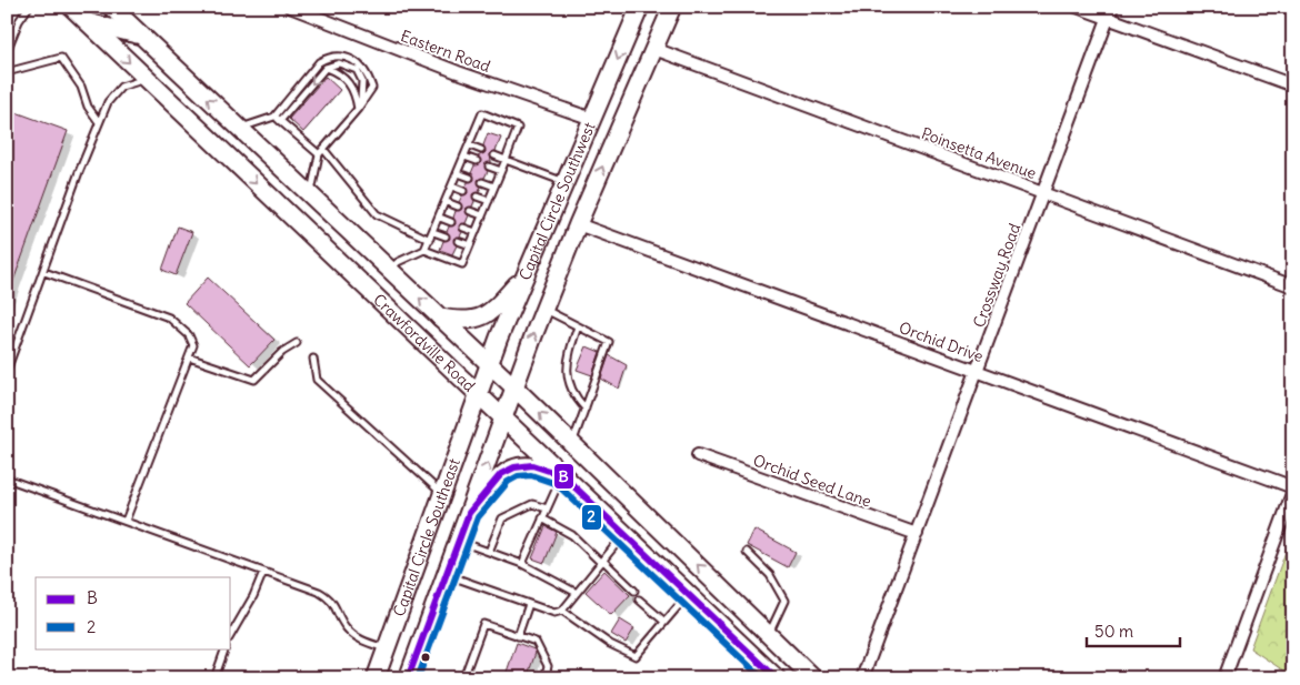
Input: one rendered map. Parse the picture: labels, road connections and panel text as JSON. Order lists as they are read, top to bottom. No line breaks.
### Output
{"streets":{"main road":["Capital Circle Southwest","Crawfordville Road","Capital Circle Southeast"],"street":["Eastern Road","Poinsetta Avenue","Crossway Road","Orchid Drive","Orchid Seed Lane"]},"crossings":[["Eastern Road","Capital Circle Southwest"],["Poinsetta Avenue","Capital Circle Southwest"],["Poinsetta Avenue","Crossway Road"],["Capital Circle Southwest","Orchid Drive"],["Capital Circle Southwest","Crawfordville Road"],["Capital Circle Southwest","Capital Circle Southeast"],["Crossway Road","Orchid Drive"],["Crossway Road","Orchid Seed Lane"],["Crawfordville Road","Capital Circle Southeast"]],"lines":["transit line B","transit line 2"],"legend":["B","2"],"scale_bar":"50 m"}
